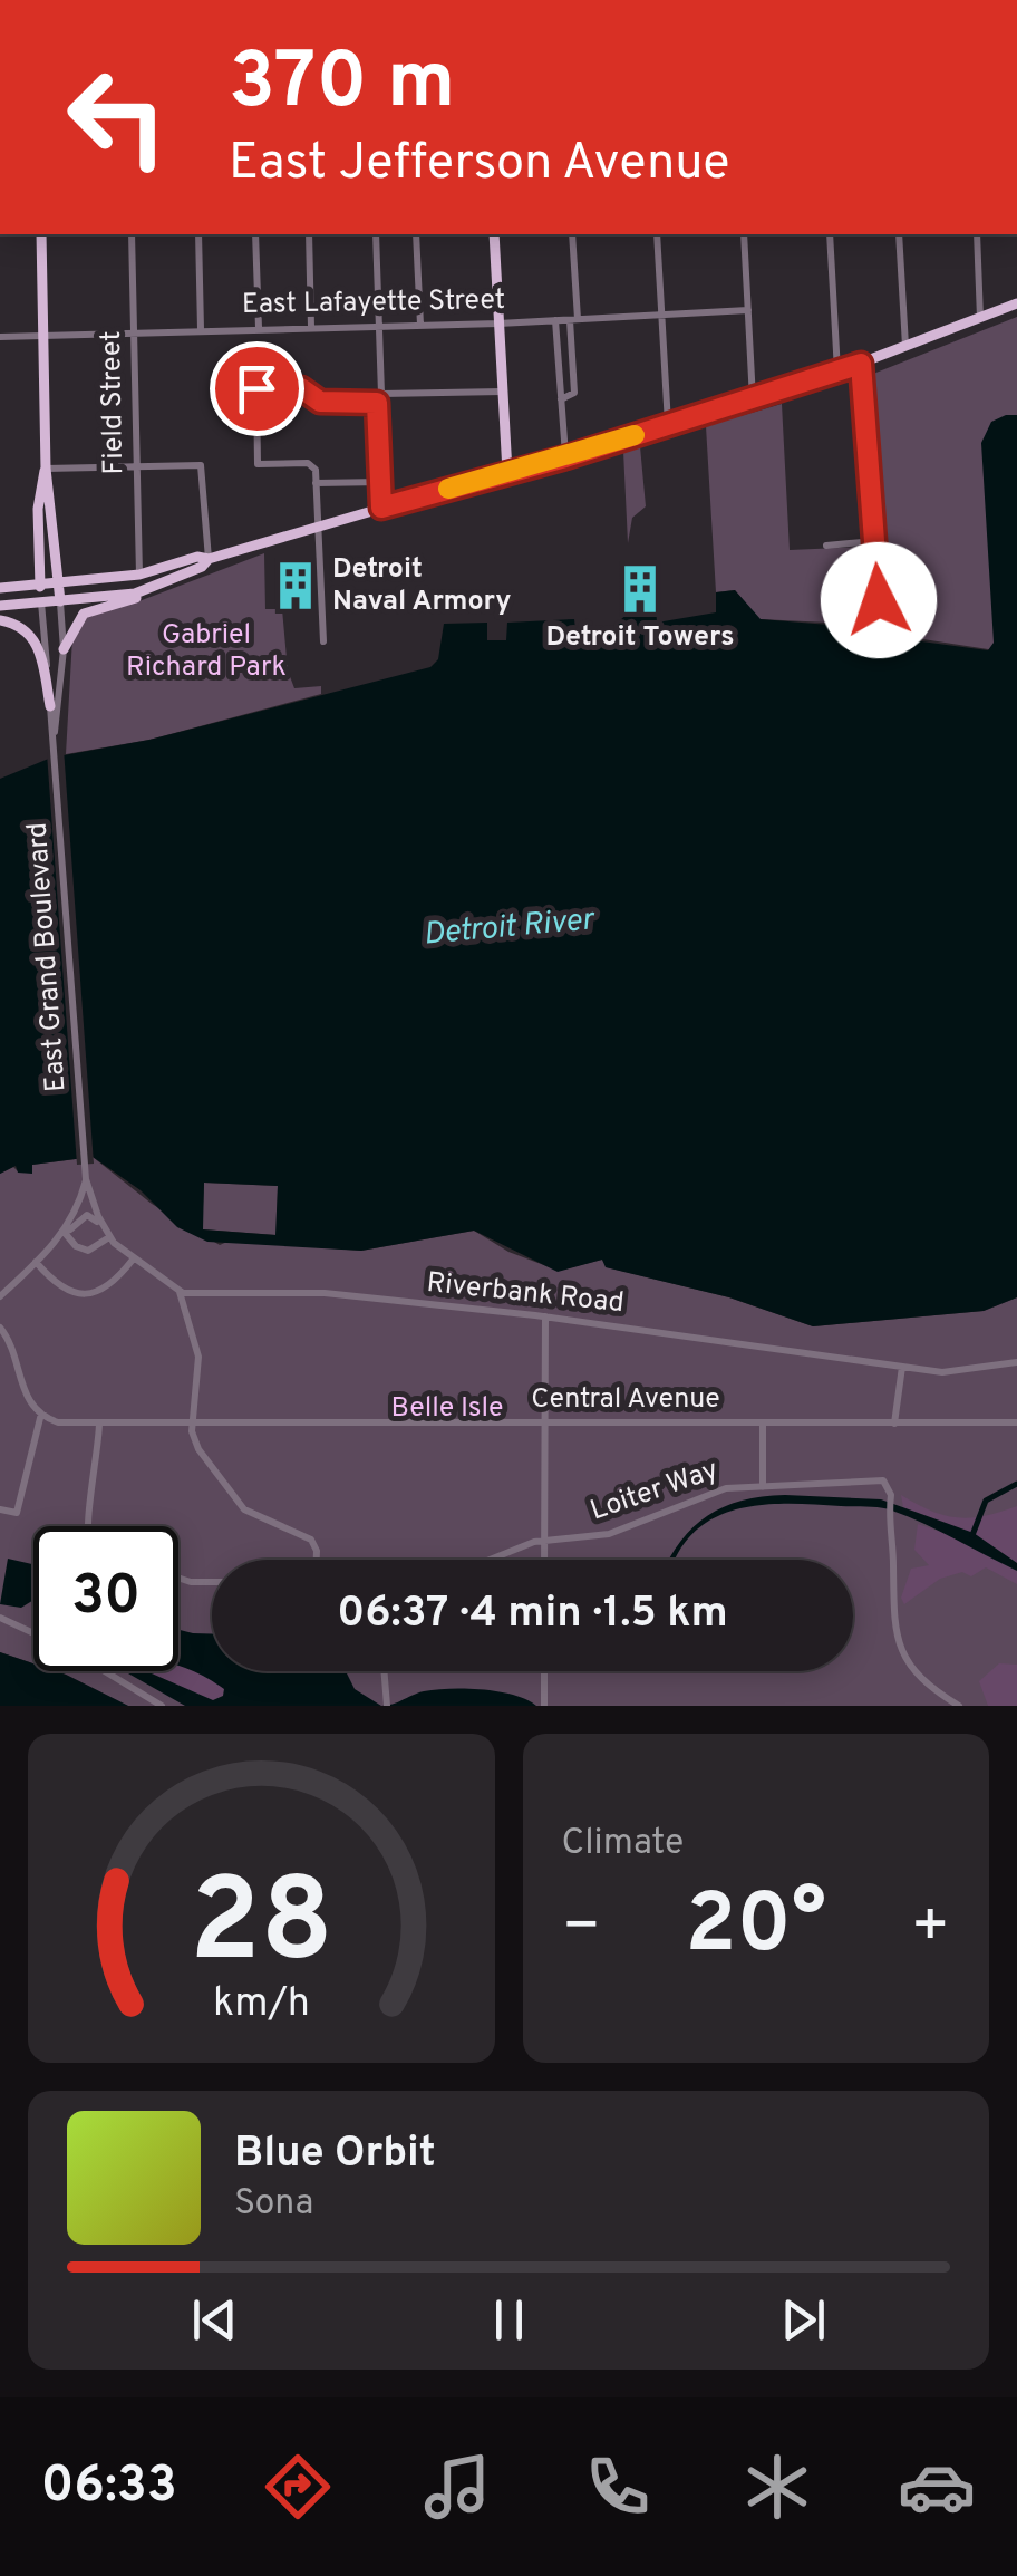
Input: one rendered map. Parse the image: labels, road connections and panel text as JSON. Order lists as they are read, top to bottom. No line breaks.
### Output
{"streets":{"main road":["East Grand Boulevard"],"street":["East Lafayette Street","Field Street","Riverbank Road","Central Avenue","Loiter Way"]},"crossings":[["East Lafayette Street","Field Street"],["East Lafayette Street","East Grand Boulevard"]],"water":["Detroit River"],"parks":["Gabriel Richard Park","Belle Isle"],"places":{"building":["Detroit Naval Armory","Detroit Towers"]},"page":{"turn":["370 m","East Jefferson Avenue"],"limit":"30","trip":"06:37 · 4 min · 1.5 km","tile":"Climate","heat":["−","20°","+"],"song":["Blue Orbit","Sona"],"tabs":"06:33","gauge":["28","km/h"]}}
